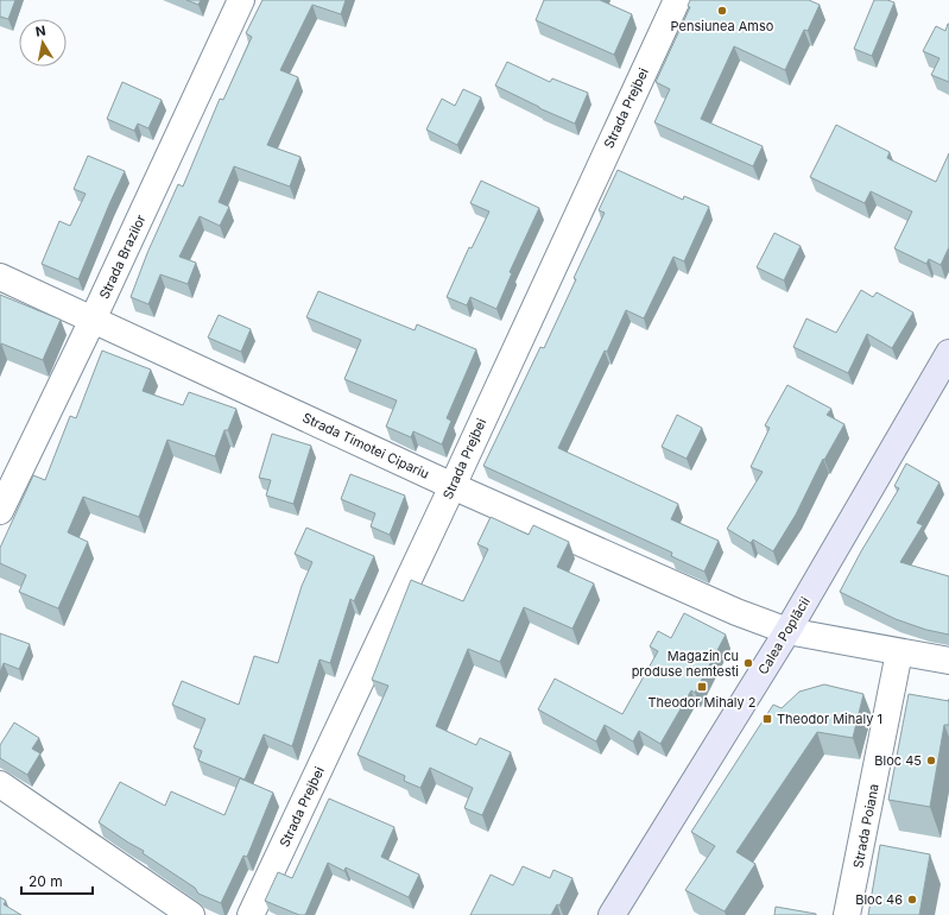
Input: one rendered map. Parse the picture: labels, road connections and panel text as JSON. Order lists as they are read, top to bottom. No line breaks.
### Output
{"streets":{"main road":["Calea Poplăcii"],"street":["Strada Prejbei","Strada Brazilor","Strada Timotei Cipariu","Strada Poiana"]},"crossings":[["Strada Prejbei","Strada Timotei Cipariu"],["Strada Brazilor","Strada Timotei Cipariu"],["Strada Timotei Cipariu","Calea Poplăcii"],["Strada Timotei Cipariu","Strada Poiana"]],"places":{"other":["Pensiunea Amso","Magazin cu produse nemtesti","Bloc 45","Bloc 46"],"transit":["Theodor Mihaly 2","Theodor Mihaly 1"]},"scale_bar":"20 m","north":"top"}
